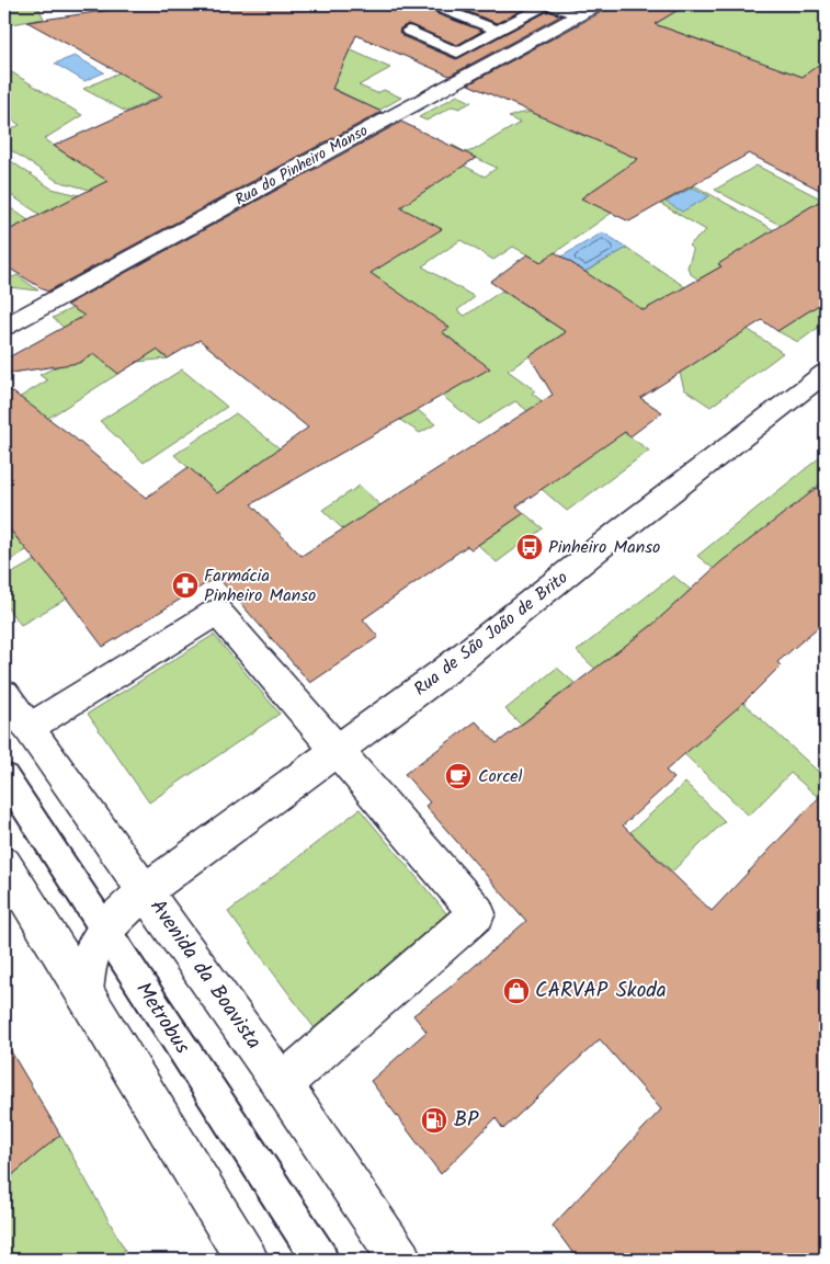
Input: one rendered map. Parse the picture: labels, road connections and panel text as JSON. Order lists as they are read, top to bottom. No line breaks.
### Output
{"streets":{"street":["Rua do Pinheiro Manso","Rua de São João de Brito","Avenida da Boavista"],"lane":["Metrobus"]},"crossings":[["Rua de São João de Brito","Avenida da Boavista"],["Rua de São João de Brito","Metrobus"]],"places":{"bus stop":["Pinheiro Manso"],"pharmacy":["Farmácia Pinheiro Manso"],"cafe":["Corcel"],"shop":["CARVAP Skoda"],"fuel station":["BP"]}}
